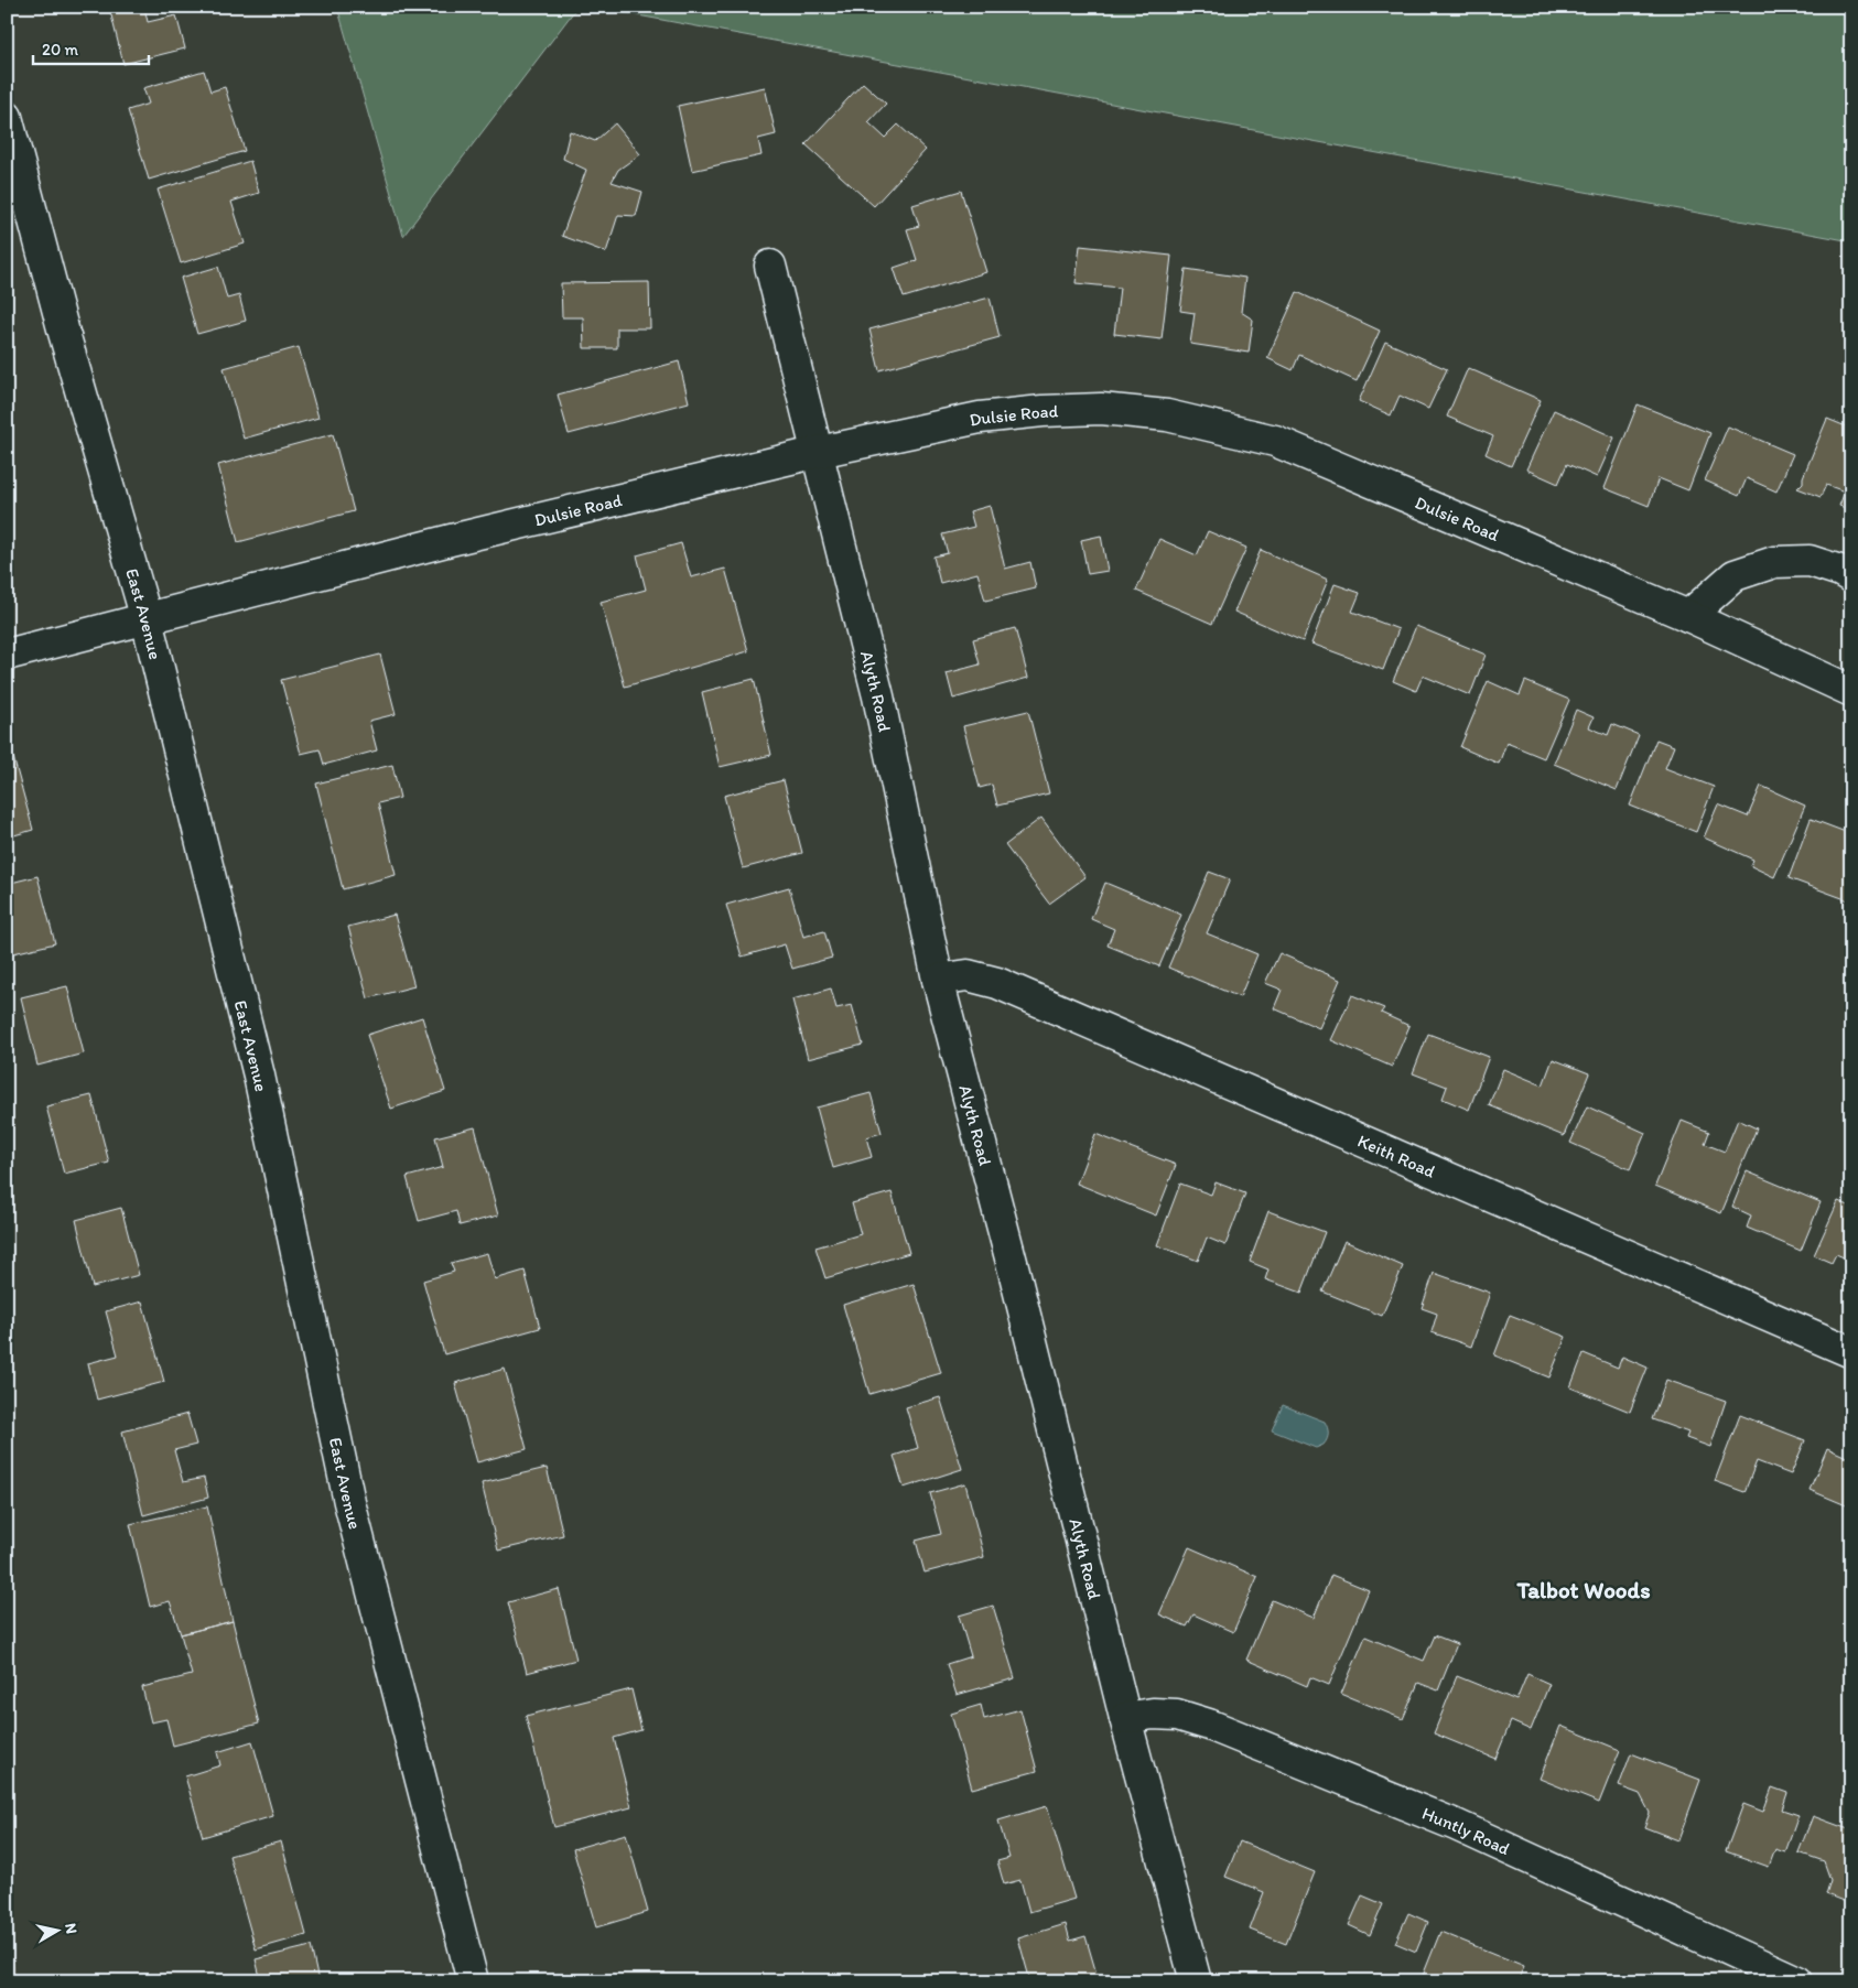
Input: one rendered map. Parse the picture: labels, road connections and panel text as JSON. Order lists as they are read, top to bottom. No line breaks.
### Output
{"streets":{"street":["Dulsie Road","East Avenue","Alyth Road","Keith Road","Huntly Road"]},"crossings":[["Dulsie Road","East Avenue"],["Dulsie Road","Alyth Road"],["Alyth Road","Keith Road"],["Alyth Road","Huntly Road"]],"districts":["Talbot Woods"],"scale_bar":"20 m","north":"right"}
